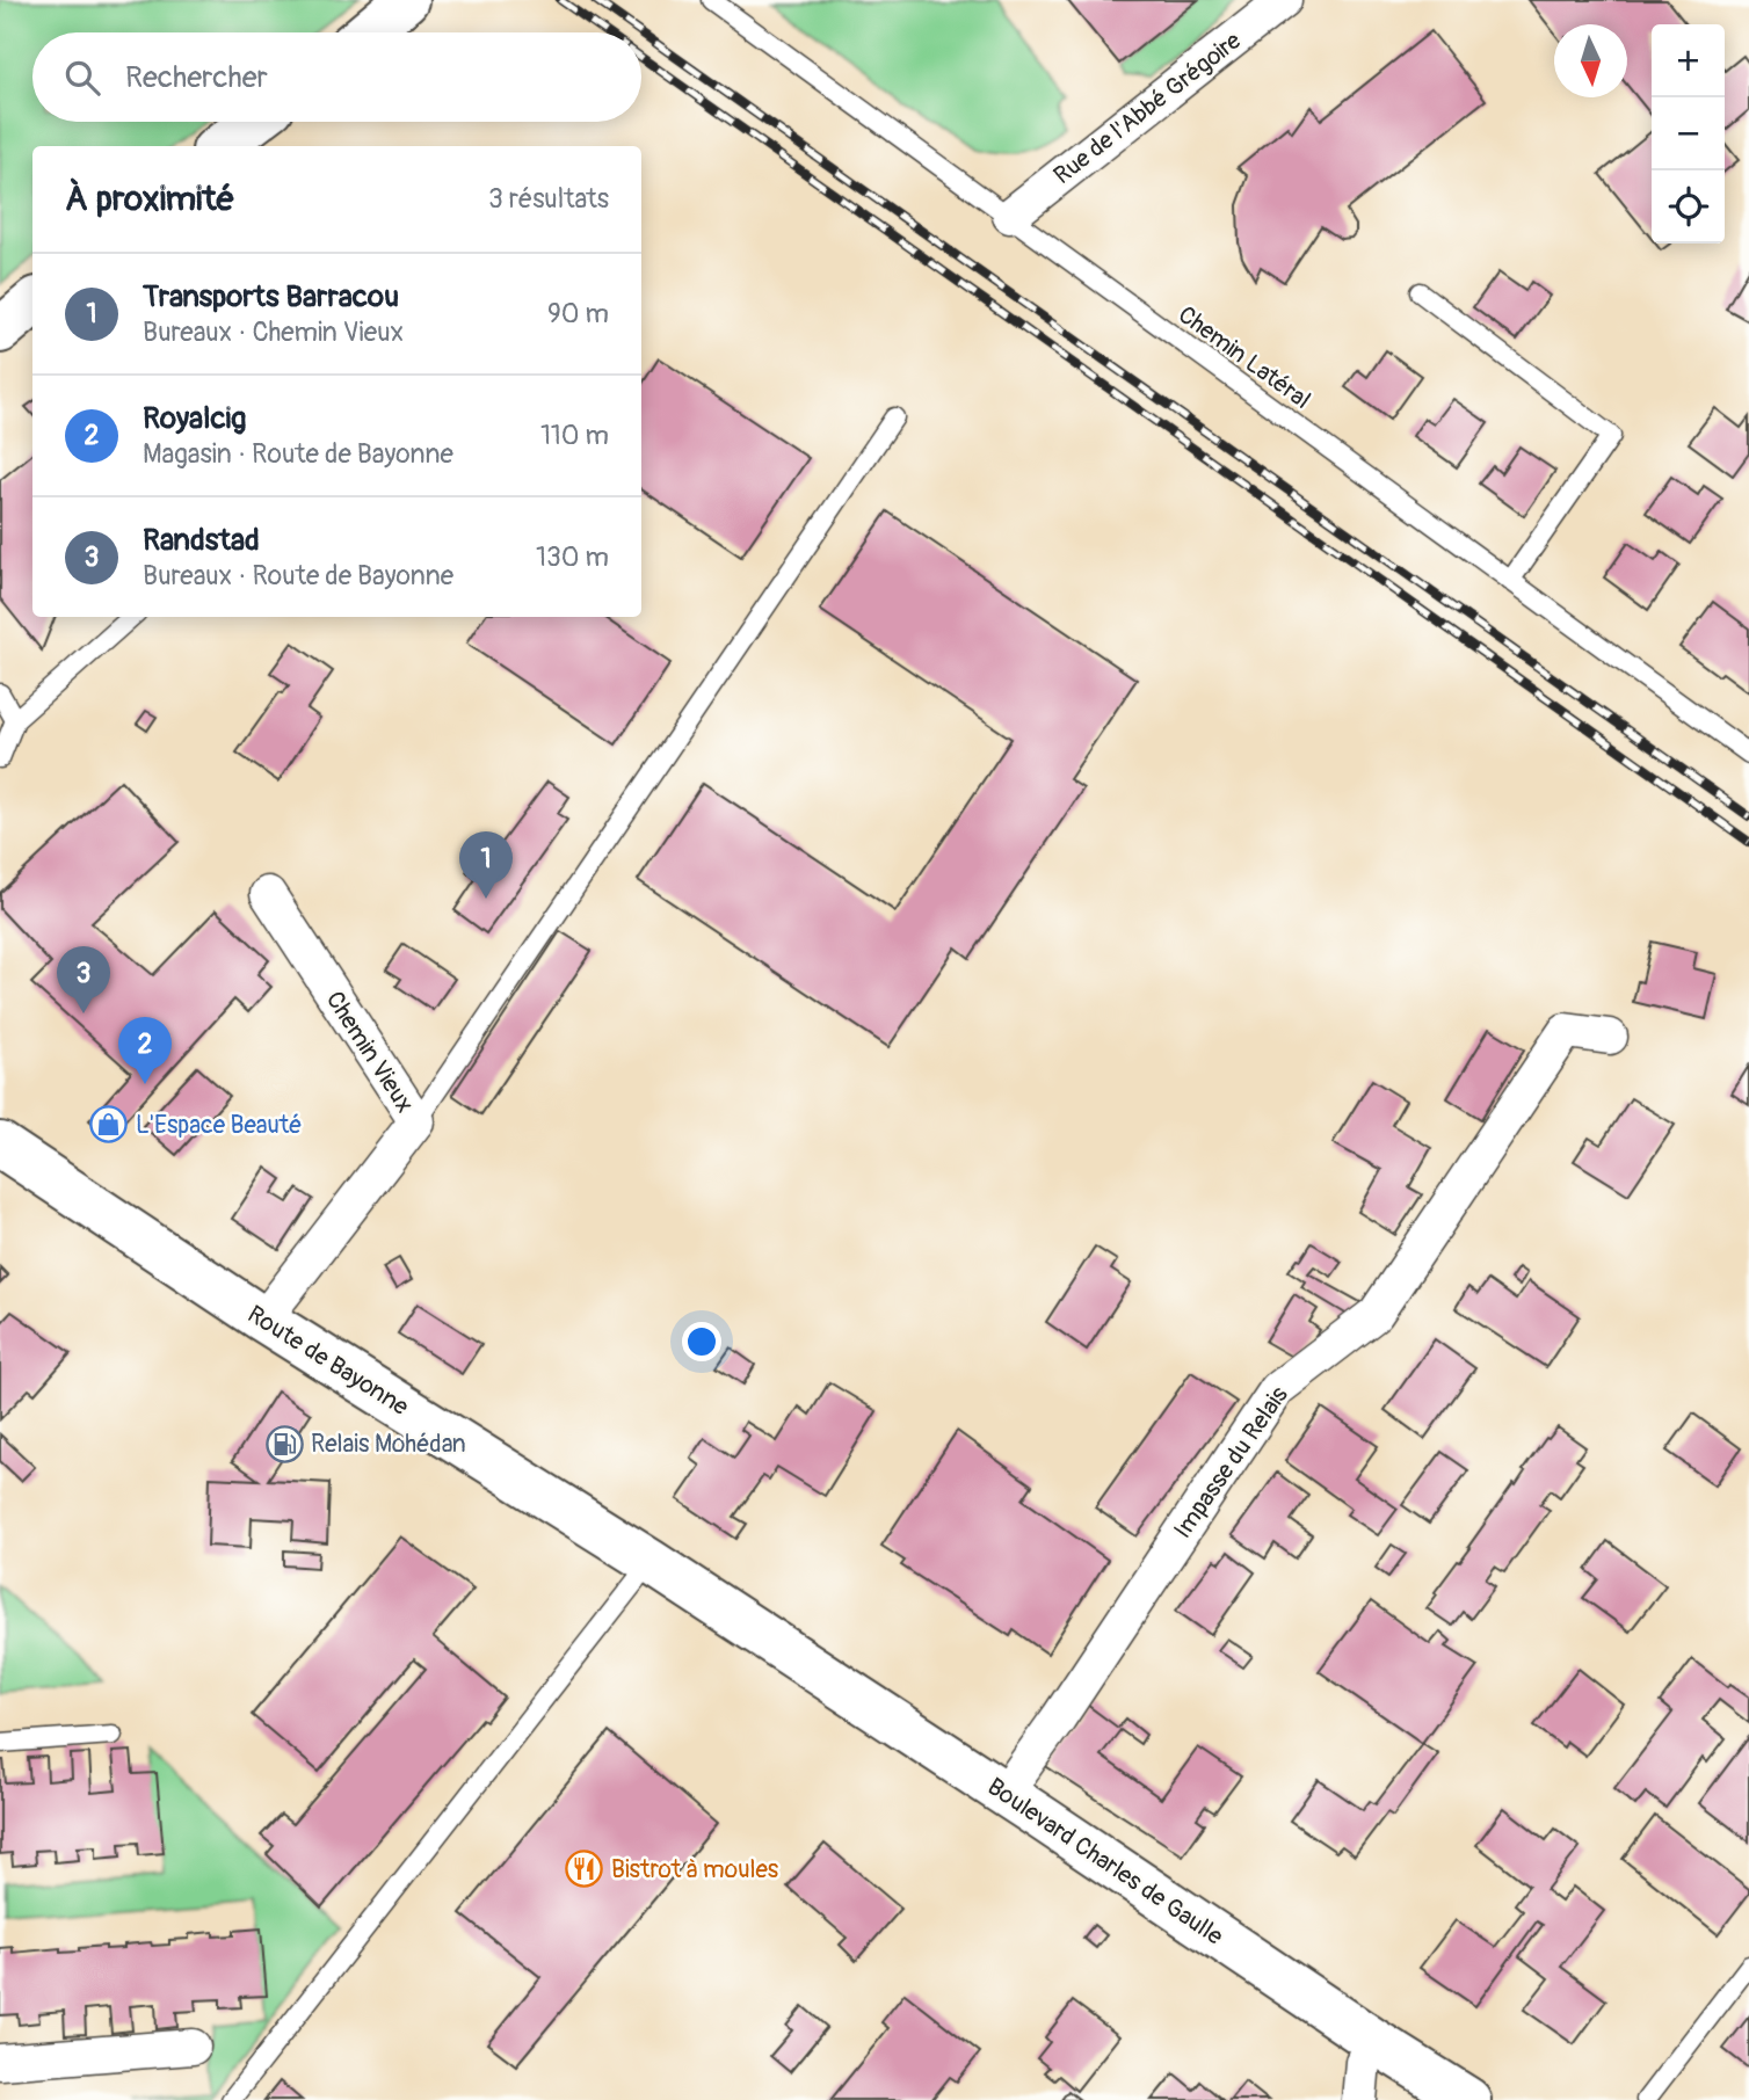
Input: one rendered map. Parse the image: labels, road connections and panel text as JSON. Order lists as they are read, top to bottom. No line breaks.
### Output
{"streets":{"main road":["Route de Bayonne","Boulevard Charles de Gaulle"],"street":["Rue de l'Abbé Grégoire","Chemin Vieux","Impasse du Relais"],"lane":["Chemin Latéral"]},"crossings":[["Rue de l'Abbé Grégoire","Chemin Latéral"],["Chemin Vieux","Route de Bayonne"],["Route de Bayonne","Boulevard Charles de Gaulle"],["Impasse du Relais","Boulevard Charles de Gaulle"]],"places":{"shop":["L'Espace Beauté"],"fuel station":["Relais Mohédan"],"restaurant":["Bistrot à moules"]},"north":"bottom","page":{"map_buttons":["+","−"],"search":"Rechercher","heading":["À proximité","3 résultats"],"list":[{"mark":"1","name":"Transports Barracou","note":"Bureaux · Chemin Vieux","value":"90 m"},{"mark":"2","name":"Royalcig","note":"Magasin · Route de Bayonne","value":"110 m"},{"mark":"3","name":"Randstad","note":"Bureaux · Route de Bayonne","value":"130 m"}],"pins":["1","3","2"]}}
